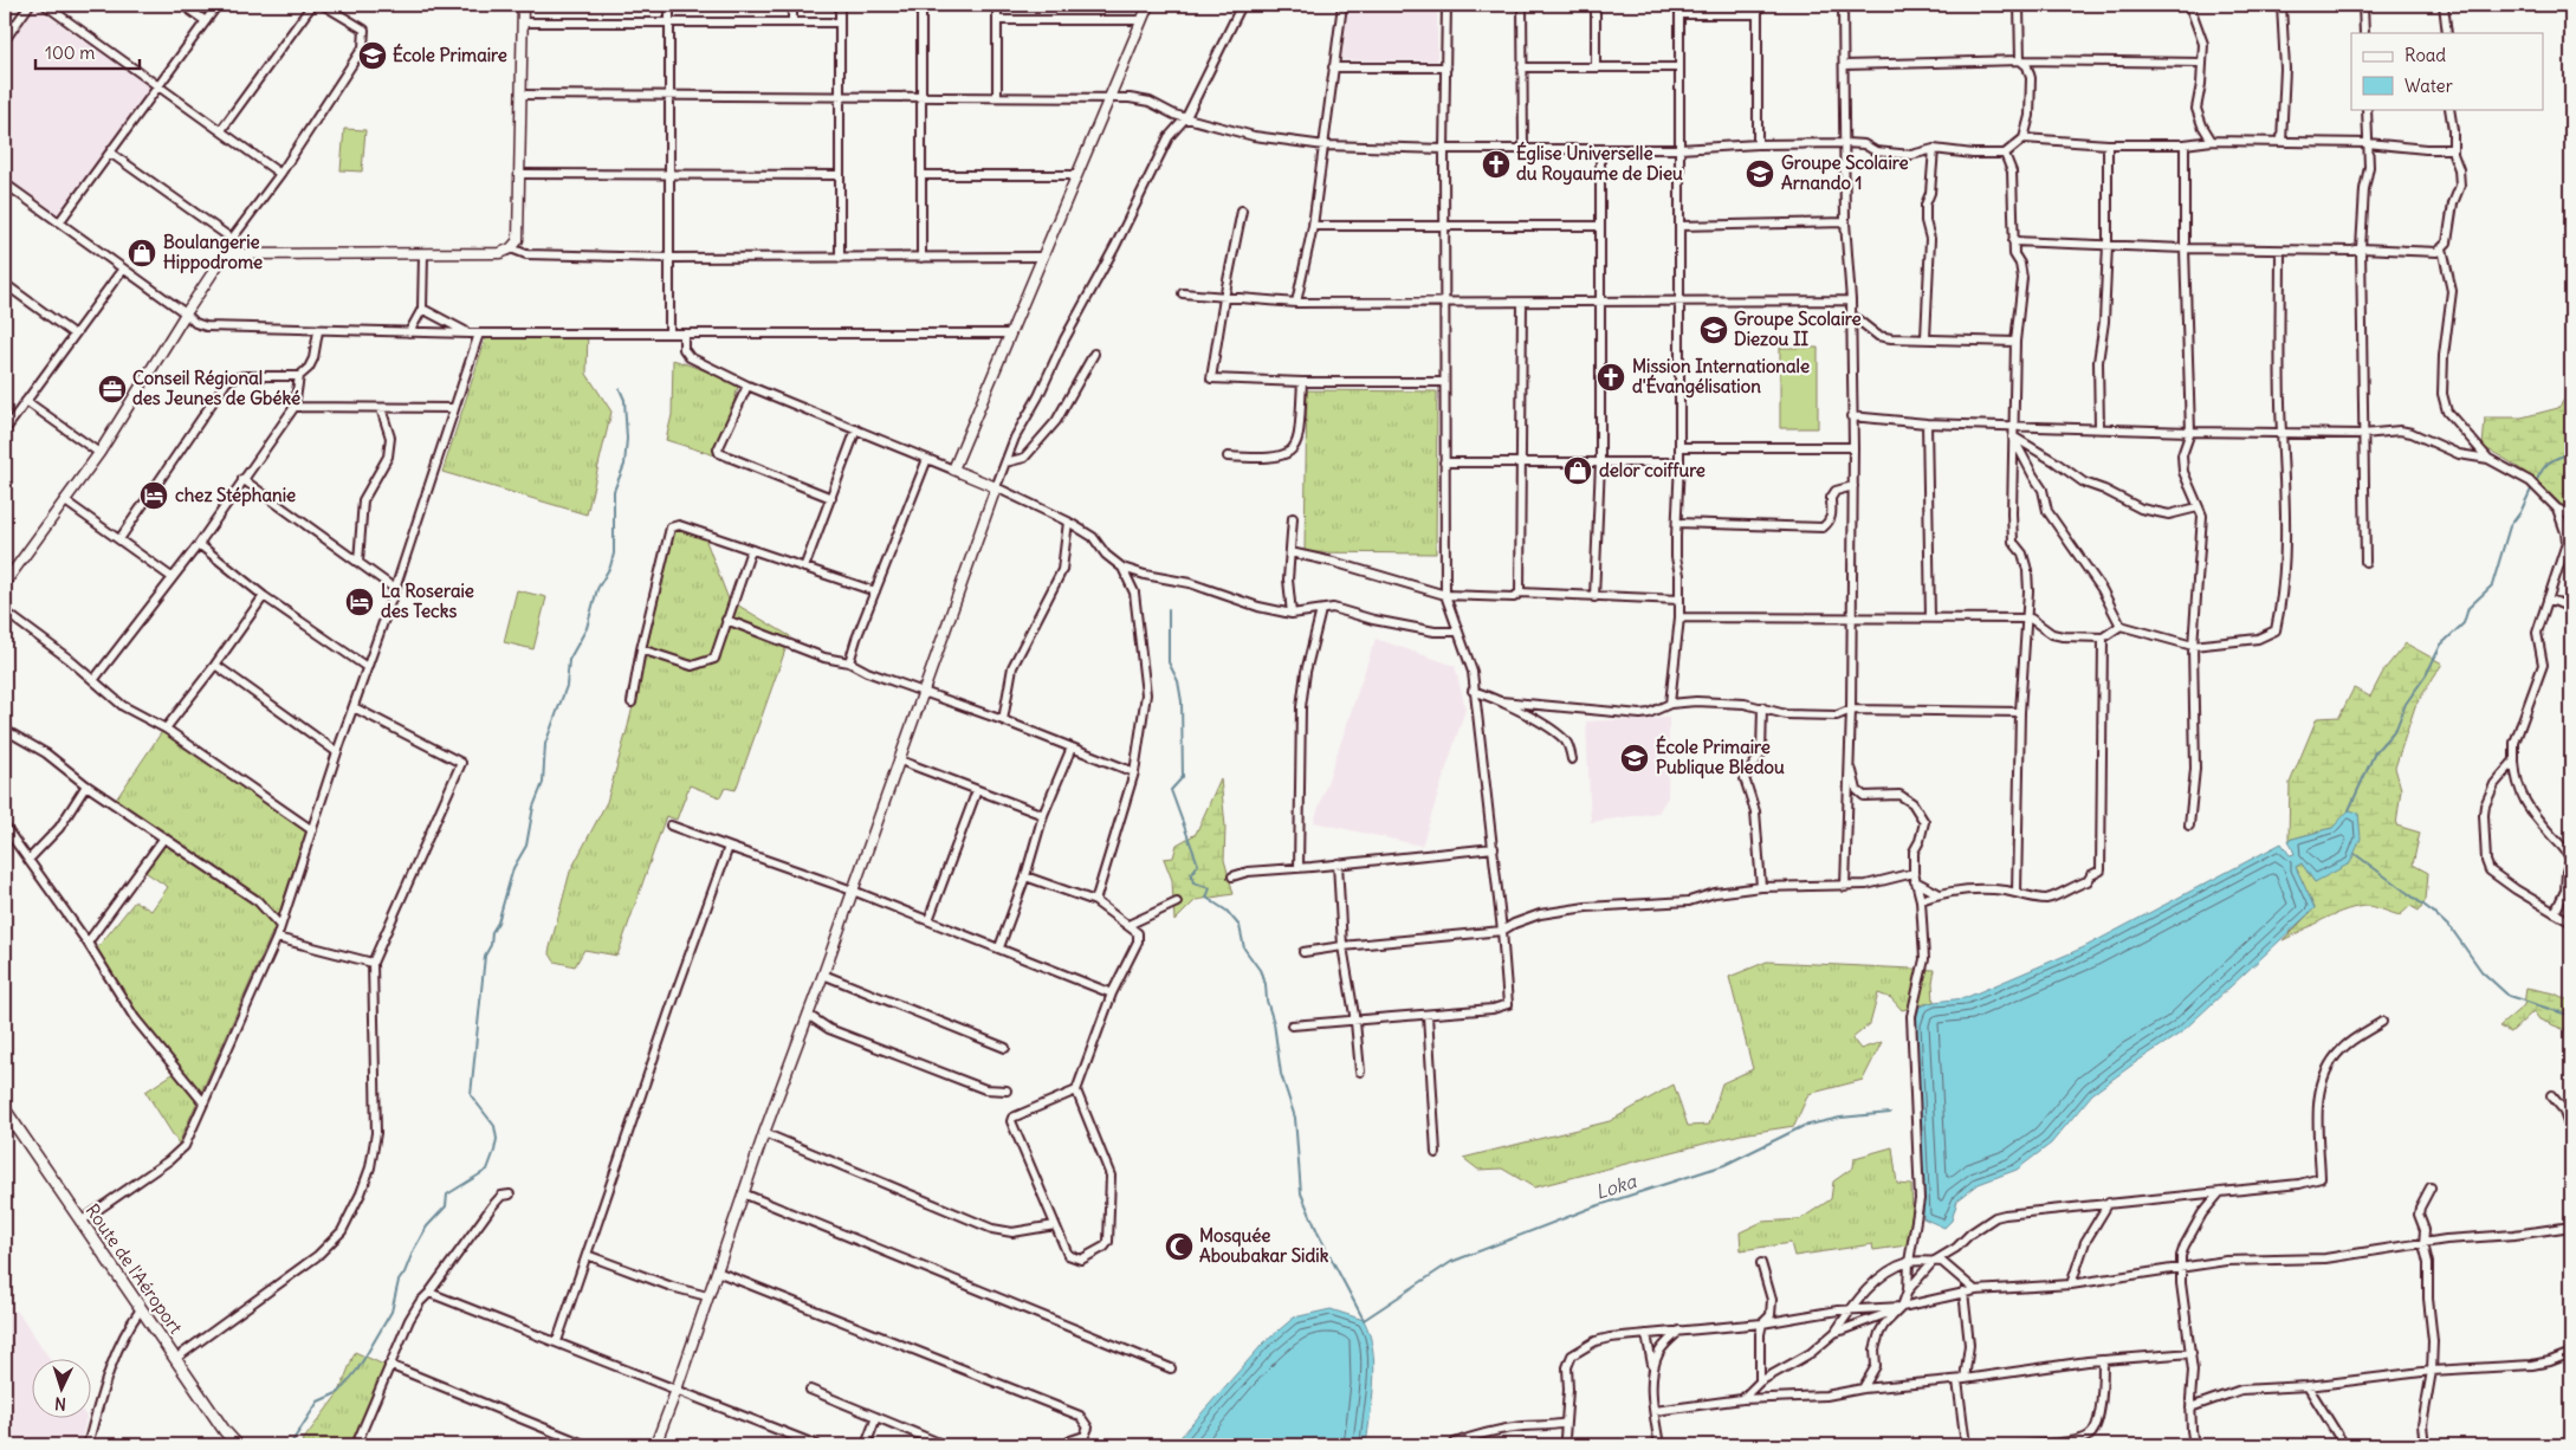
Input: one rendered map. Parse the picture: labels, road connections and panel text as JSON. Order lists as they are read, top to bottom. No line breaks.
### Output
{"streets":{"main road":["Route de l'Aéroport"]},"water":["Loka"],"places":{"school or university":["École Primaire","Groupe Scolaire Arnando 1","Groupe Scolaire Diezou II","École Primaire Publique Bledou"],"church":["Église Universelle du Royaume de Dieu","Mission Internationale d'Évangélisation"],"shop":["Boulangerie Hippodrome","delor coiffure"],"office":["Conseil Régional des Jeunes de Gbéké"],"hotel":["chez Stéphanie","La Roseraie des Tecks"],"mosque":["Mosquée Aboubakar Sidik"]},"legend":["Road","Water"],"scale_bar":"100 m","north":"bottom"}
